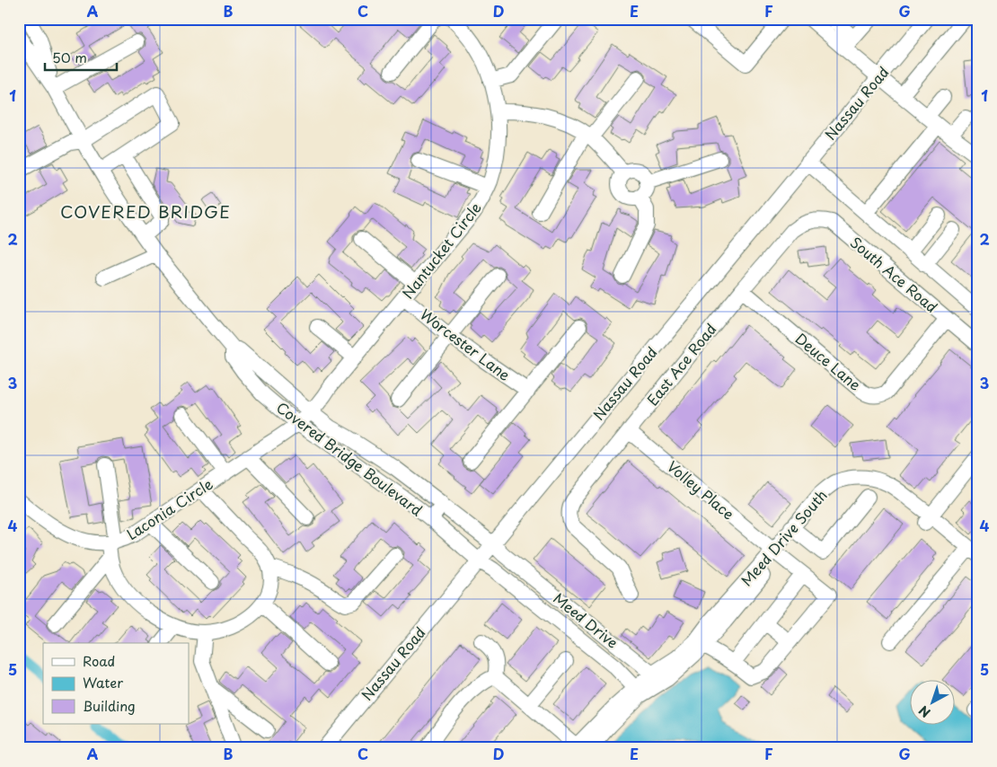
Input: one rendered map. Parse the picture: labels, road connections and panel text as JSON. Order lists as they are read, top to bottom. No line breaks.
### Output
{"streets":{"street":["Nassau Road","Nantucket Circle","South Ace Road","Worcester Lane","Deuce Lane","East Ace Road","Covered Bridge Boulevard","Volley Place","Laconia Circle","Meed Drive South","Meed Drive"]},"crossings":[["Nassau Road","Meed Drive"],["Nantucket Circle","Worcester Lane"],["Nantucket Circle","Covered Bridge Boulevard"],["Nantucket Circle","Laconia Circle"],["South Ace Road","Deuce Lane"],["South Ace Road","East Ace Road"],["Deuce Lane","East Ace Road"],["East Ace Road","Volley Place"],["Covered Bridge Boulevard","Laconia Circle"],["Covered Bridge Boulevard","Meed Drive"],["Volley Place","Meed Drive South"],["Meed Drive South","Meed Drive"]],"districts":["COVERED BRIDGE"],"legend":["Road","Water","Building"],"scale_bar":"50 m","north":"bottom left","grid":{"columns":["A","B","C","D","E","F","G"],"rows":["1","2","3","4","5"]}}
